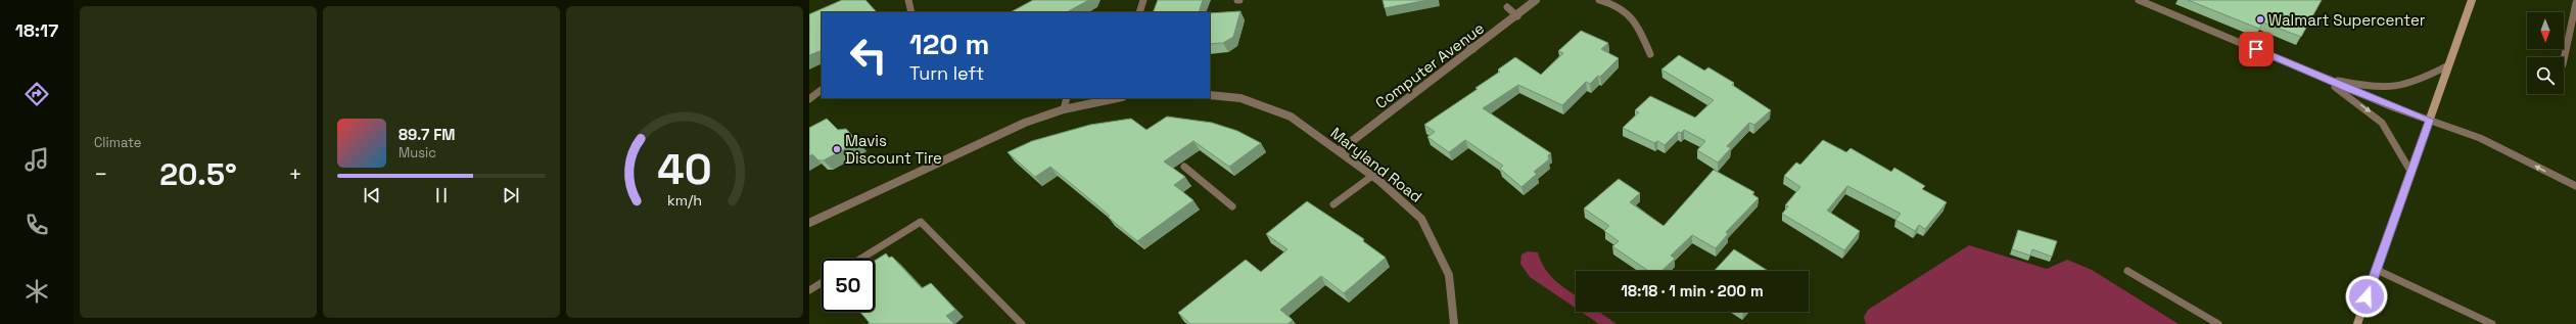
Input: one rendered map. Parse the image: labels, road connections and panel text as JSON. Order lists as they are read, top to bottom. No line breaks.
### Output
{"streets":{"street":["Computer Avenue","Maryland Road"]},"crossings":[["Computer Avenue","Maryland Road"]],"places":["Walmart Supercenter","Mavis Discount Tire"],"north":"bottom","page":{"tabs":"18:17","tile":"Climate","turn":["120 m","Turn left"],"song":["89.7 FM","Music"],"heat":["−","20.5°","+"],"limit":"50","trip":"18:18 · 1 min · 200 m","gauge":["40","km/h"]}}
